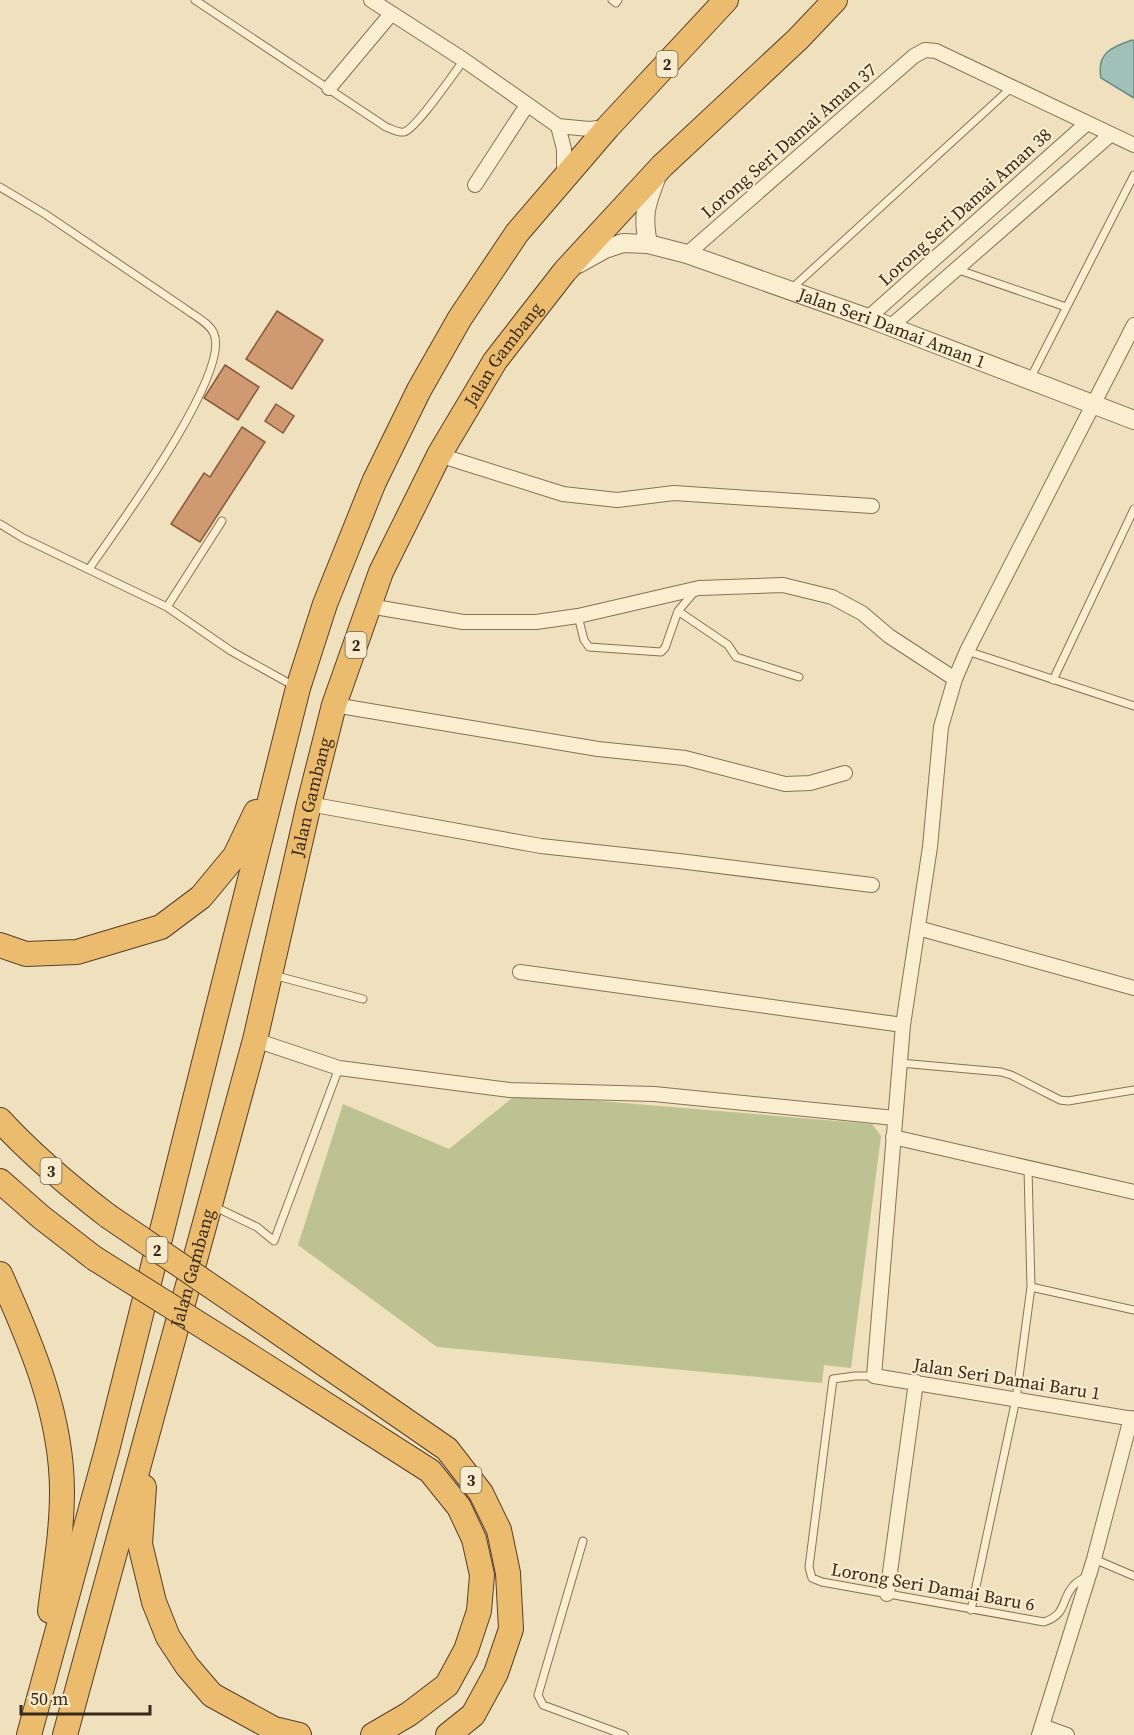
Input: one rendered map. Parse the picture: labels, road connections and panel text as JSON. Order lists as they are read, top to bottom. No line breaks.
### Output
{"streets":{"highway":["2","Jalan Gambang","3"],"street":["Lorong Seri Damai Aman 37","Lorong Seri Damai Aman 38","Jalan Seri Damai Aman 1","Jalan Seri Damai Baru 1"],"lane":["Lorong Seri Damai Baru 6"]},"crossings":[["Lorong Seri Damai Aman 37","Jalan Seri Damai Aman 1"],["Lorong Seri Damai Aman 38","Jalan Seri Damai Aman 1"],["Jalan Seri Damai Aman 1","Jalan Gambang"],["Jalan Seri Damai Baru 1","Lorong Seri Damai Baru 6"]],"scale_bar":"50 m"}
